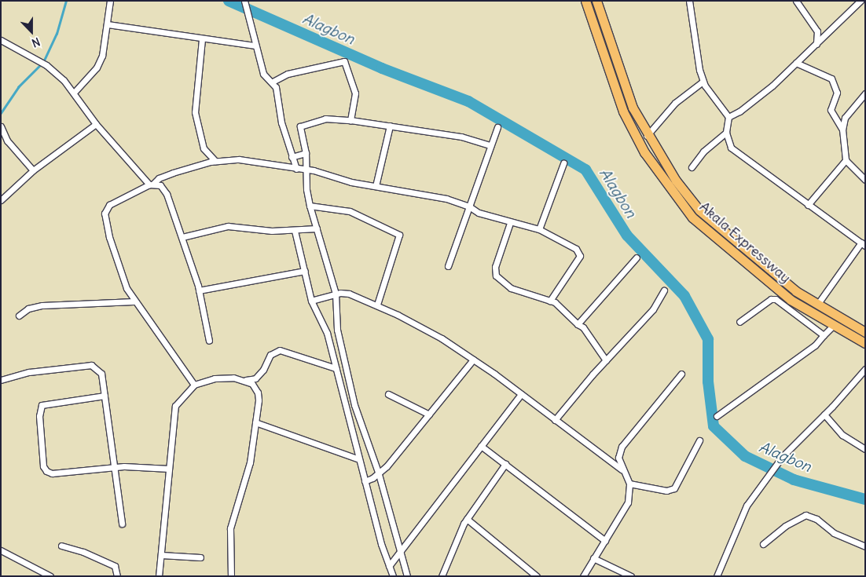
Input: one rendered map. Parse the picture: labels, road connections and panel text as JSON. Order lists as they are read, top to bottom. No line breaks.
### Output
{"streets":{"main road":["Akala Expressway"]},"water":["Alagbon"],"north":"bottom"}
